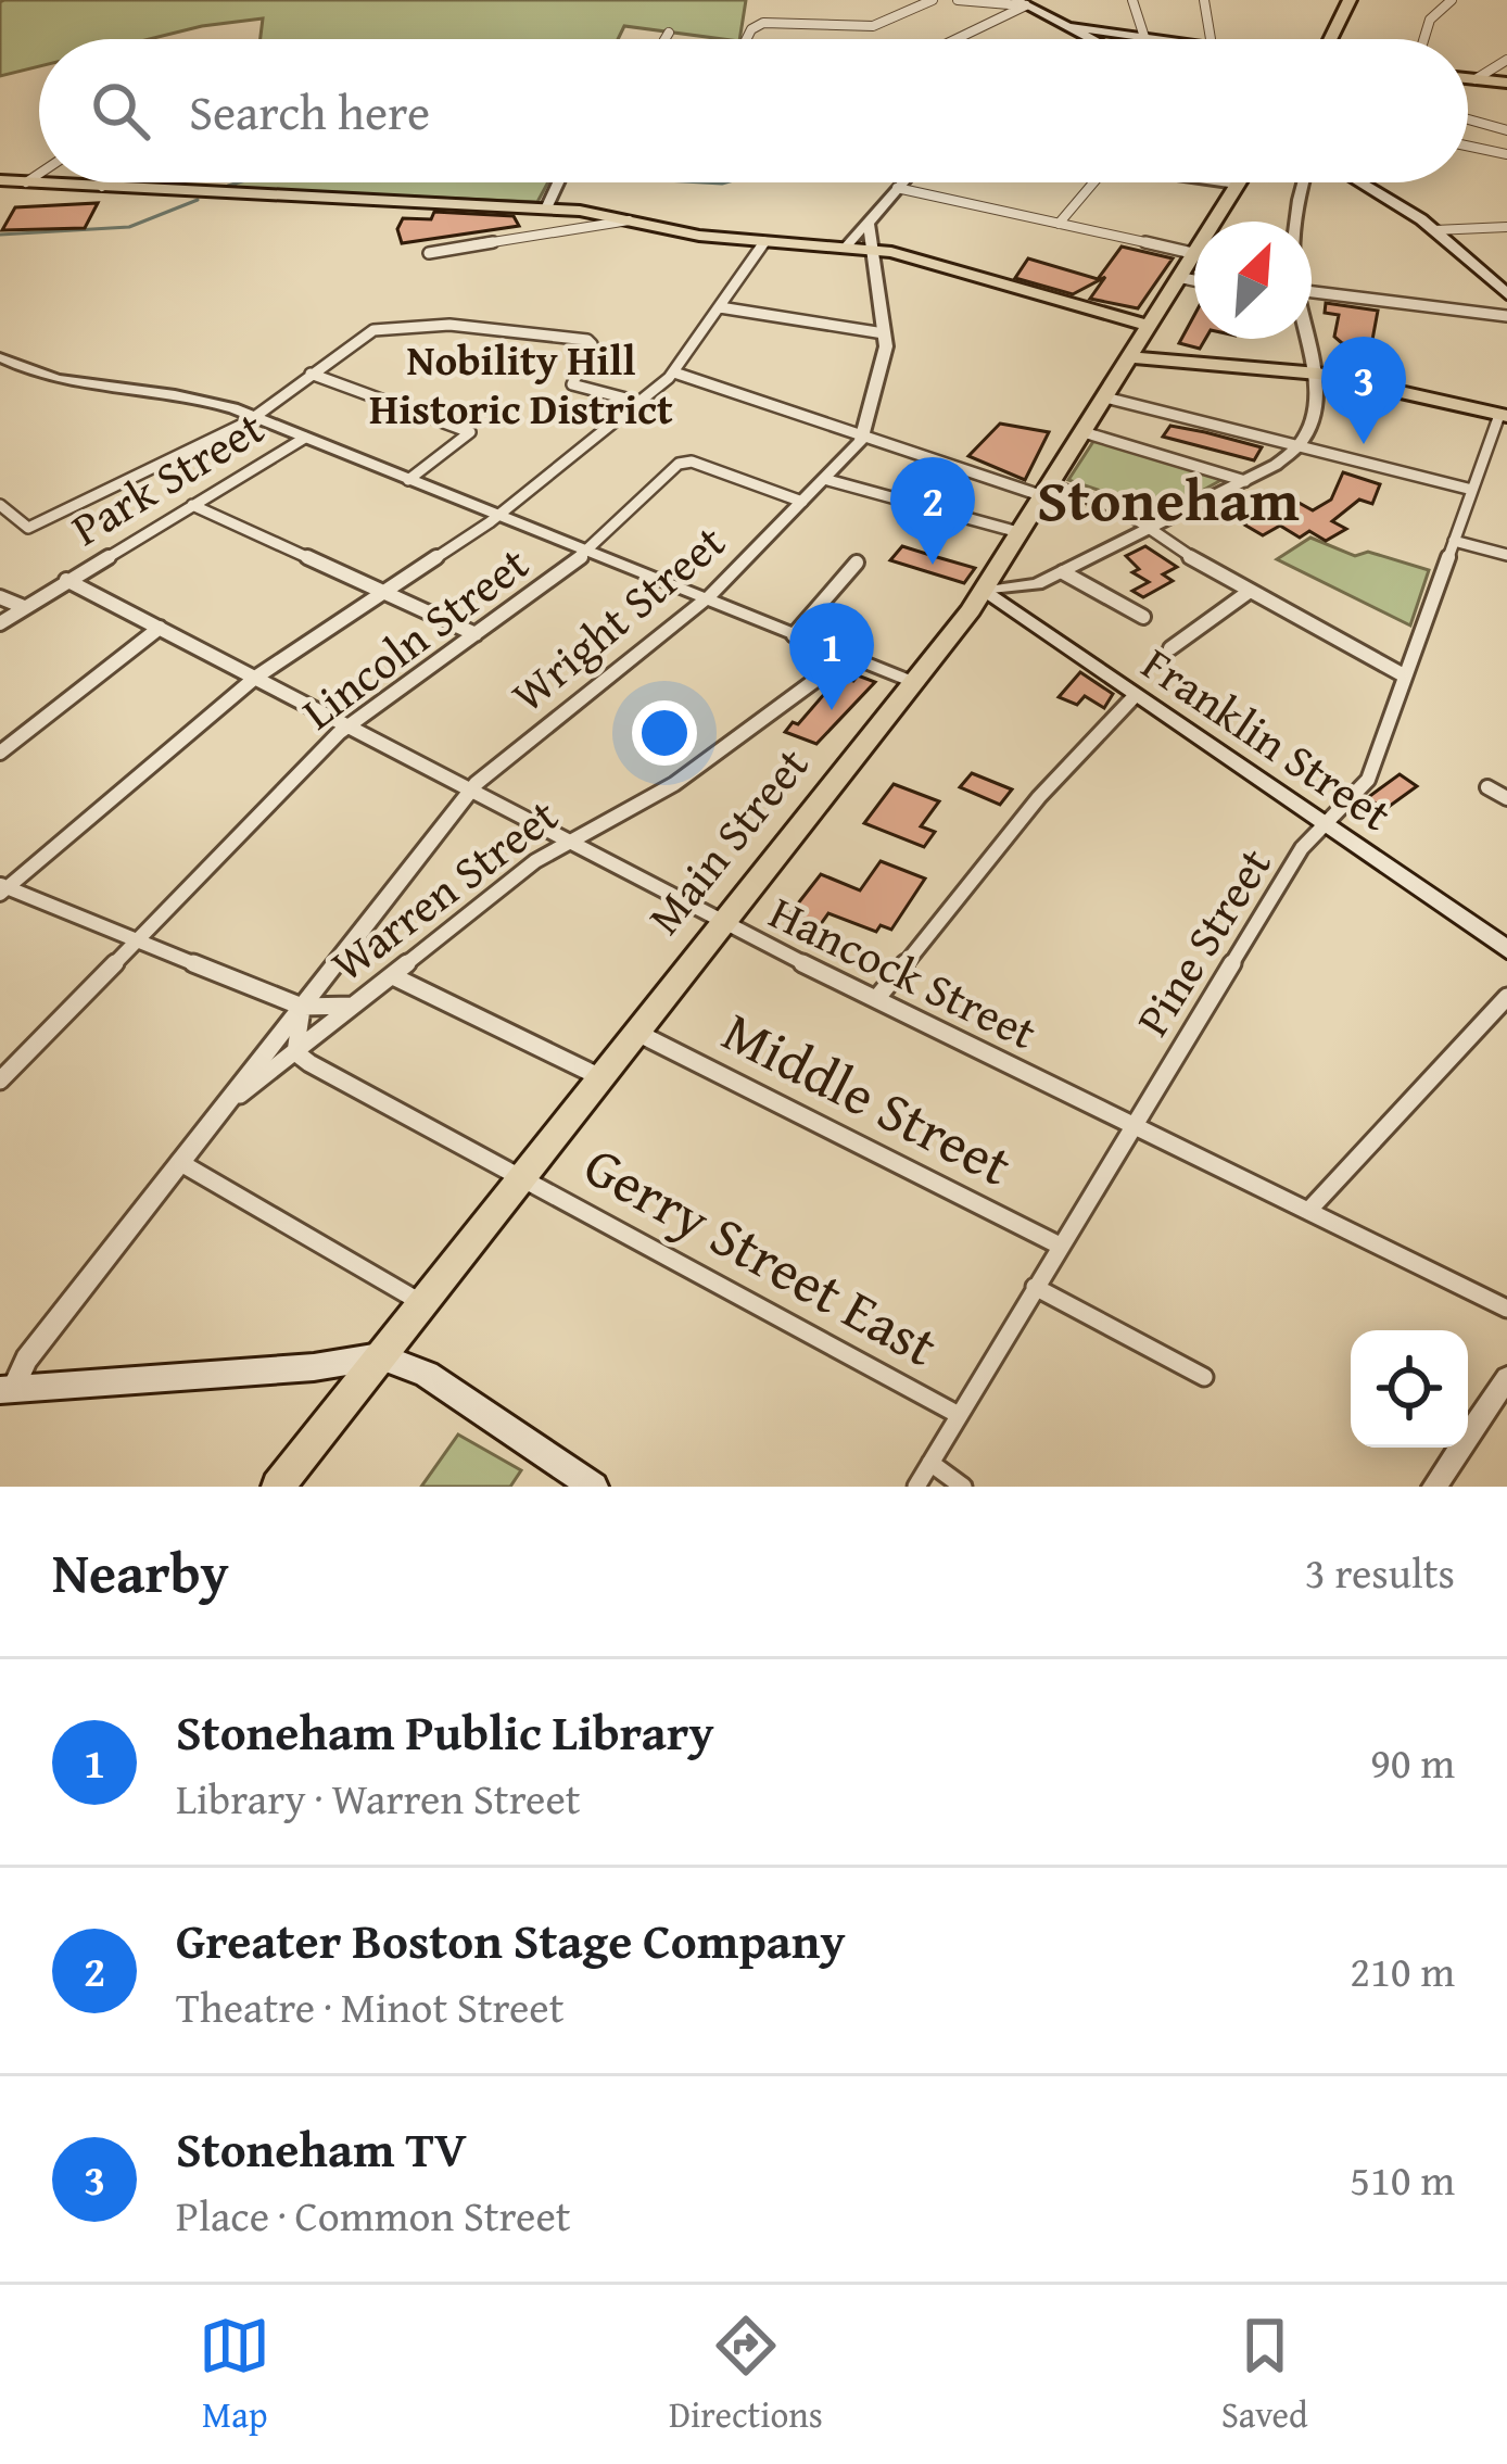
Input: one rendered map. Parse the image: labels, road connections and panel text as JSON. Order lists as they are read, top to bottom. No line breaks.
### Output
{"streets":{"main road":["Franklin Street","Main Street"],"street":["Park Street","Wright Street","Lincoln Street","Warren Street","Pine Street","Hancock Street","Middle Street","Gerry Street East"]},"crossings":[["Park Street","Hancock Street"],["Wright Street","Lincoln Street"],["Wright Street","Warren Street"],["Wright Street","Hancock Street"],["Lincoln Street","Hancock Street"],["Franklin Street","Main Street"],["Franklin Street","Pine Street"],["Main Street","Hancock Street"],["Main Street","Middle Street"],["Main Street","Gerry Street East"],["Warren Street","Hancock Street"],["Warren Street","Gerry Street East"],["Pine Street","Hancock Street"],["Pine Street","Middle Street"],["Pine Street","Gerry Street East"]],"districts":["Nobility Hill Historic District","Stoneham"],"north":"top right","page":{"search":"Search here","pins":["3","2","1"],"heading":["Nearby","3 results"],"list":[{"mark":"1","name":"Stoneham Public Library","note":"Library · Warren Street","value":"90 m"},{"mark":"2","name":"Greater Boston Stage Company","note":"Theatre · Minot Street","value":"210 m"},{"mark":"3","name":"Stoneham TV","note":"Place · Common Street","value":"510 m"}],"nav":["Map","Directions","Saved"]}}
